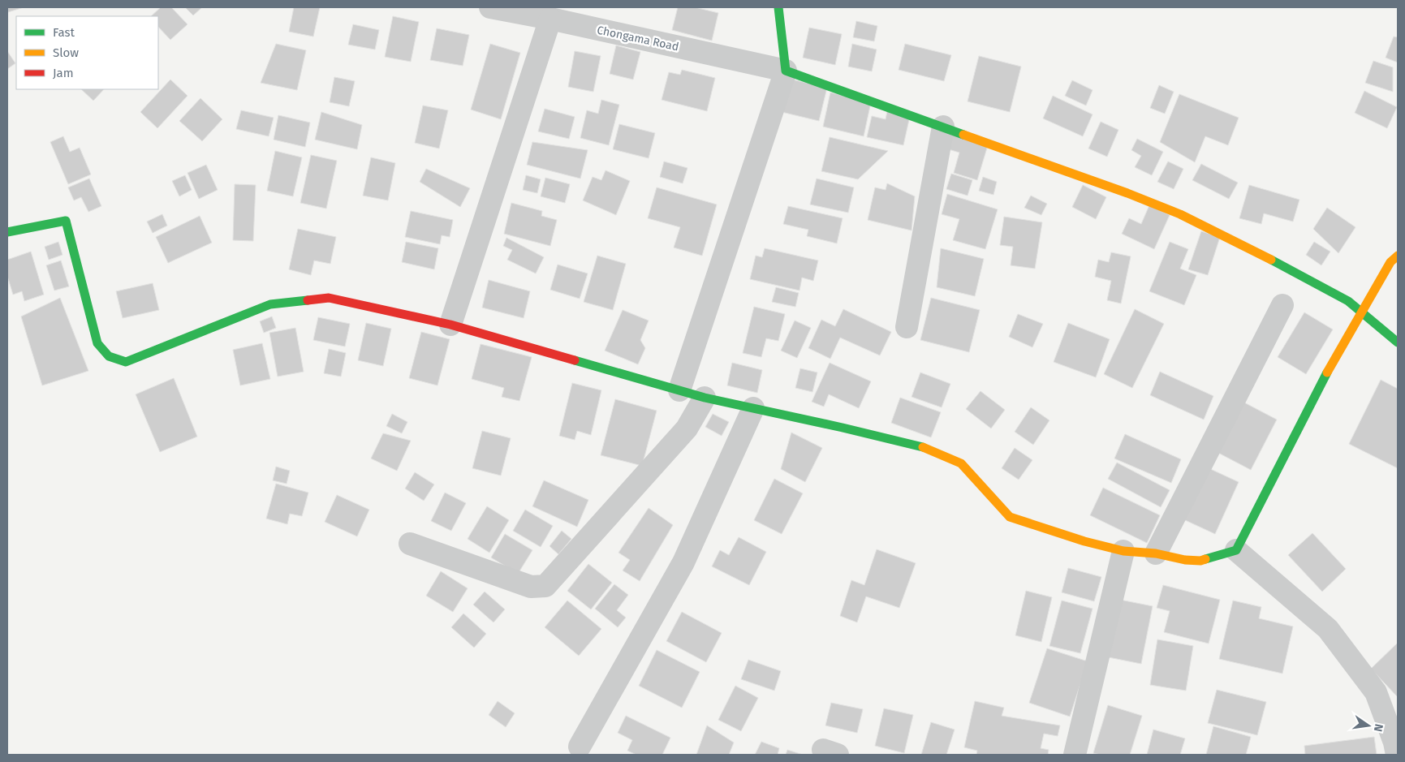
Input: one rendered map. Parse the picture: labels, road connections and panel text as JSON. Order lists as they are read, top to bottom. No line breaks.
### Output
{"streets":{"street":["Chongama Road"]},"legend":["Fast","Slow","Jam"],"north":"right"}
